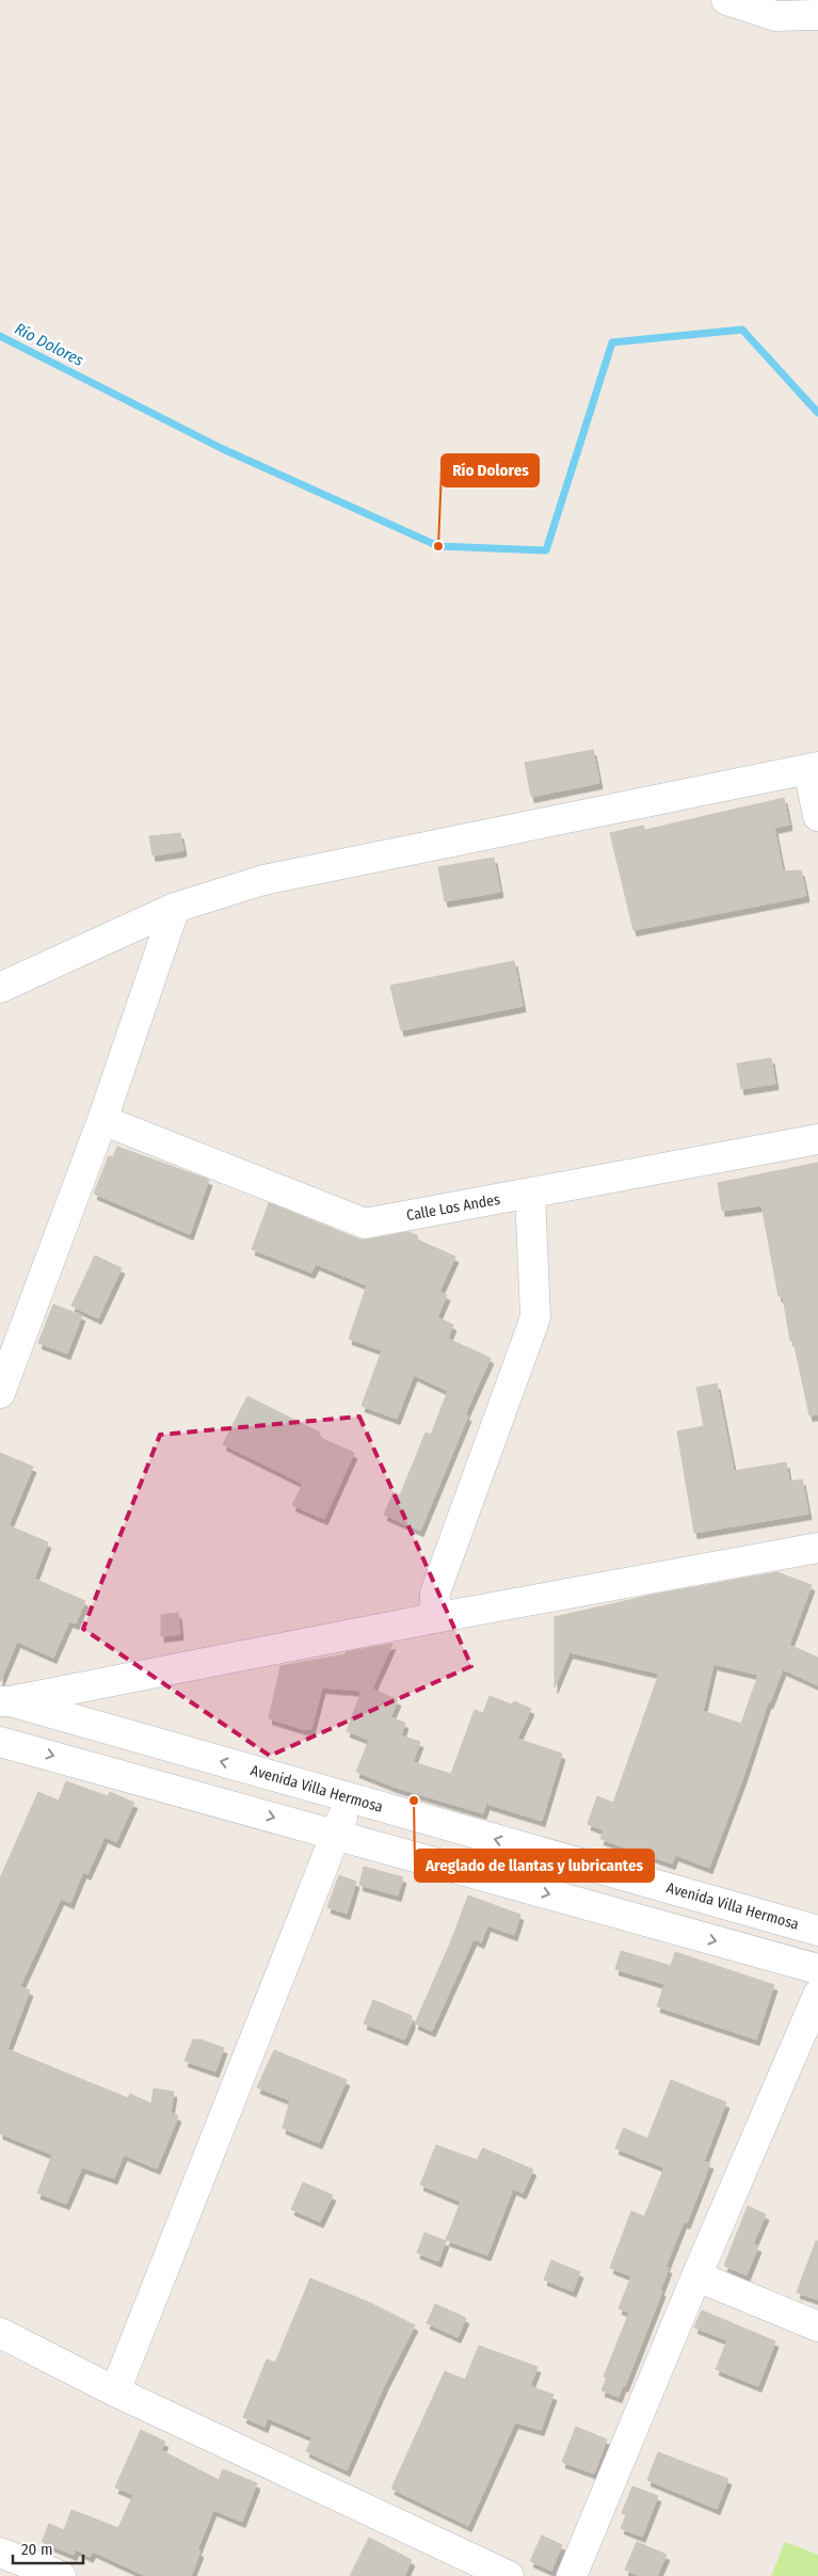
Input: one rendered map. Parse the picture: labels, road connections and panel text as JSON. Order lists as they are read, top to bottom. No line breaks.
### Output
{"streets":{"street":["Calle Los Andes","Avenida Villa Hermosa"]},"water":["Río Dolores"],"places":["Río Dolores","Areglado de llantas y lubricantes"],"scale_bar":"20 m"}
